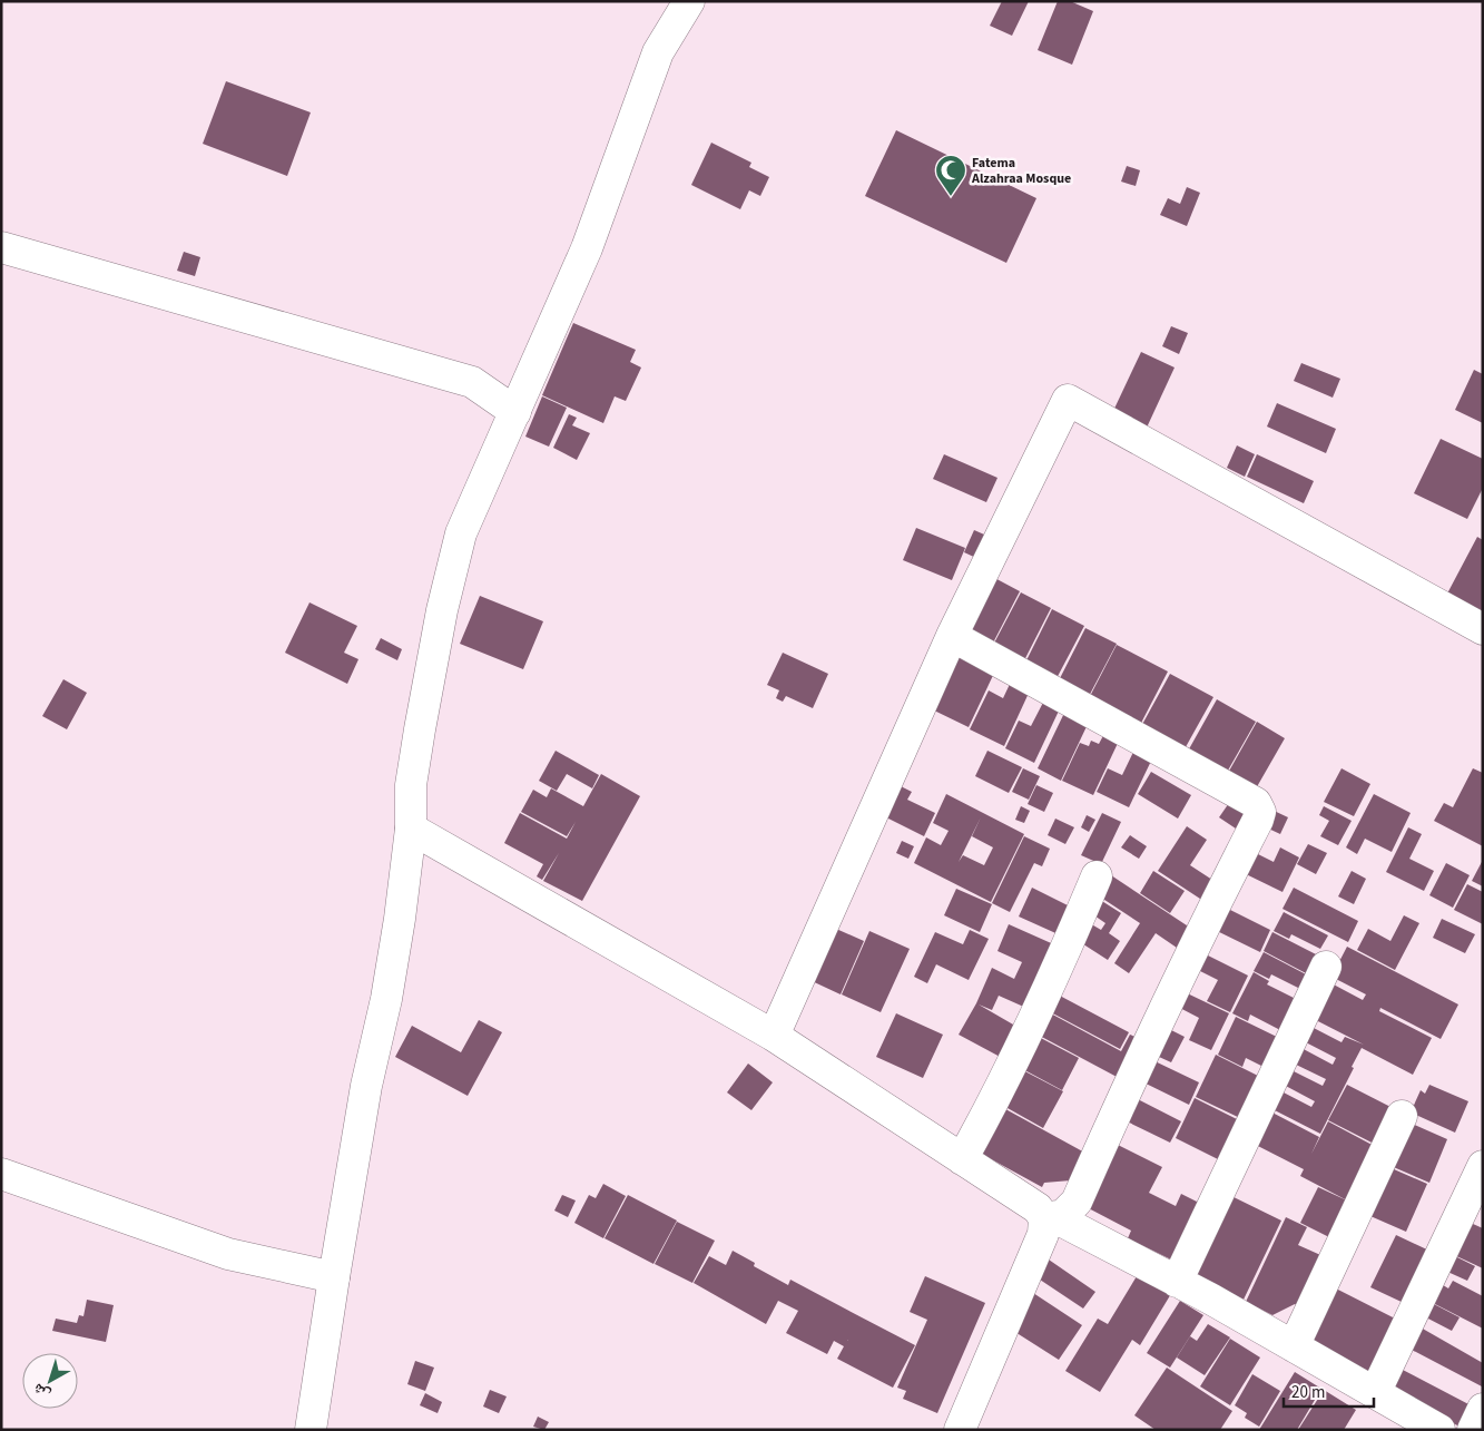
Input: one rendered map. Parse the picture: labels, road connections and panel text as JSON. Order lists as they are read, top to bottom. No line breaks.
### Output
{"places":{"mosque":["Fatema Alzahraa Mosque"]},"scale_bar":"20 m","north":"bottom left"}
